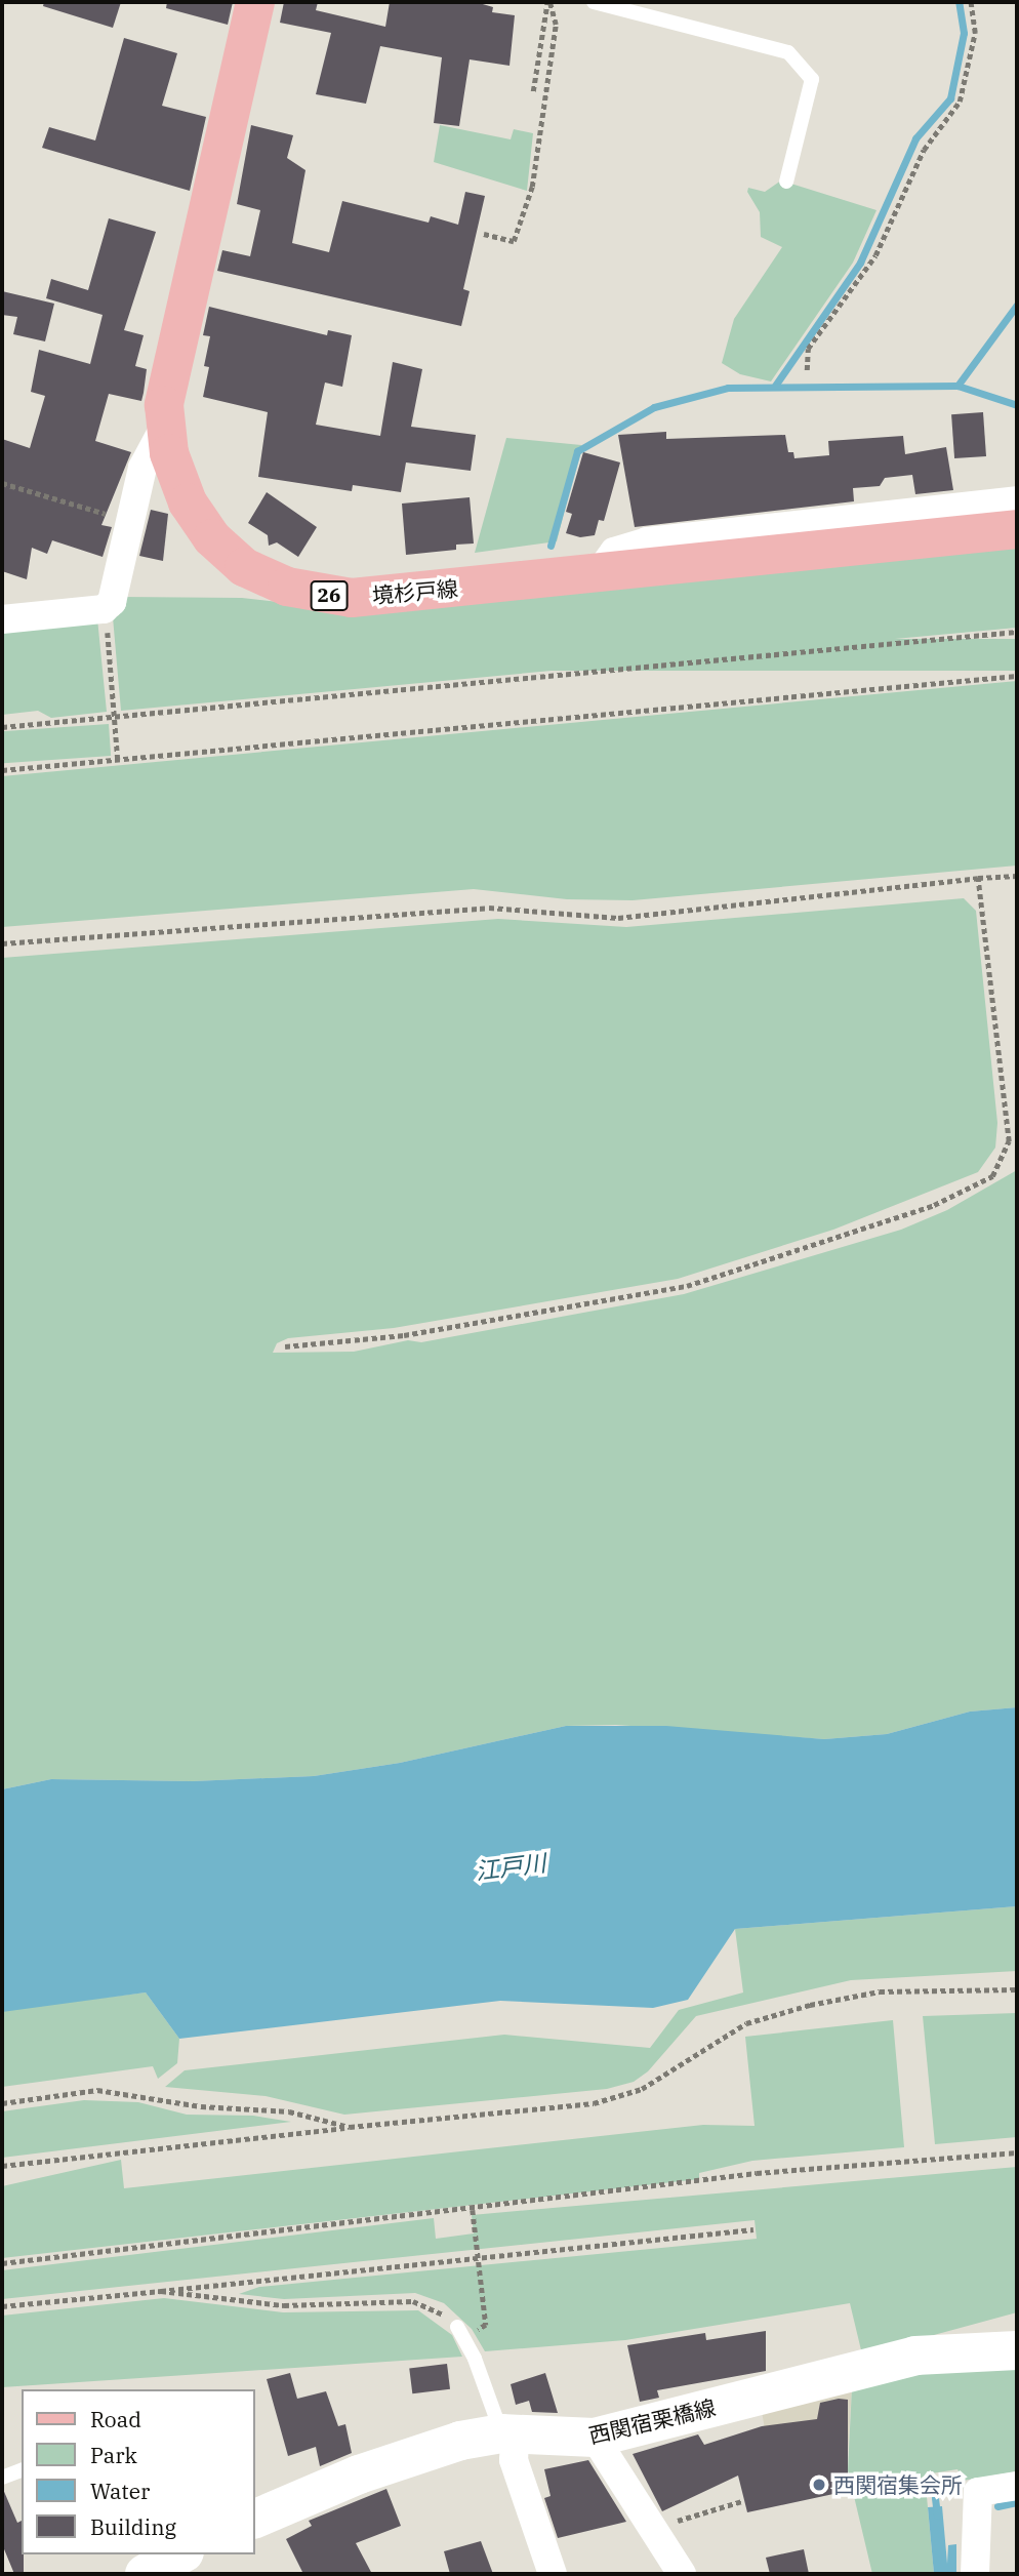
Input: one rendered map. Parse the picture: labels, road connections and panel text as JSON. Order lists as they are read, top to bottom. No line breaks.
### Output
{"streets":{"main road":["境杉戸線","26","西関宿栗橋線"]},"water":["江戸川"],"places":["西関宿集会所"],"legend":["Road","Park","Water","Building"]}
